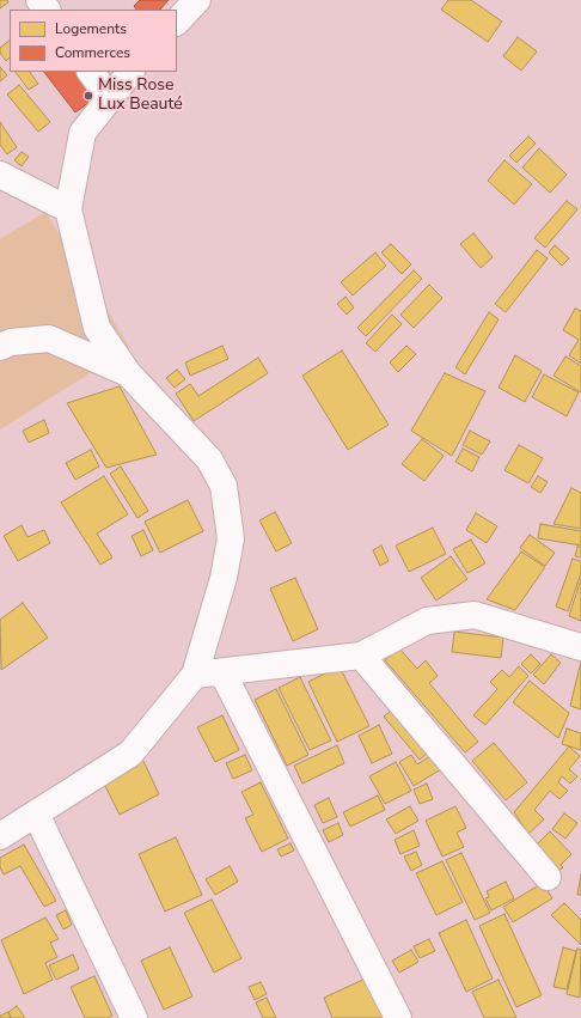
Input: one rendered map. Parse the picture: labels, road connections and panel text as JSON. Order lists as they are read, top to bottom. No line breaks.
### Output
{"places":["Miss Rose Lux Beauté"],"legend":["Logements","Commerces"]}
